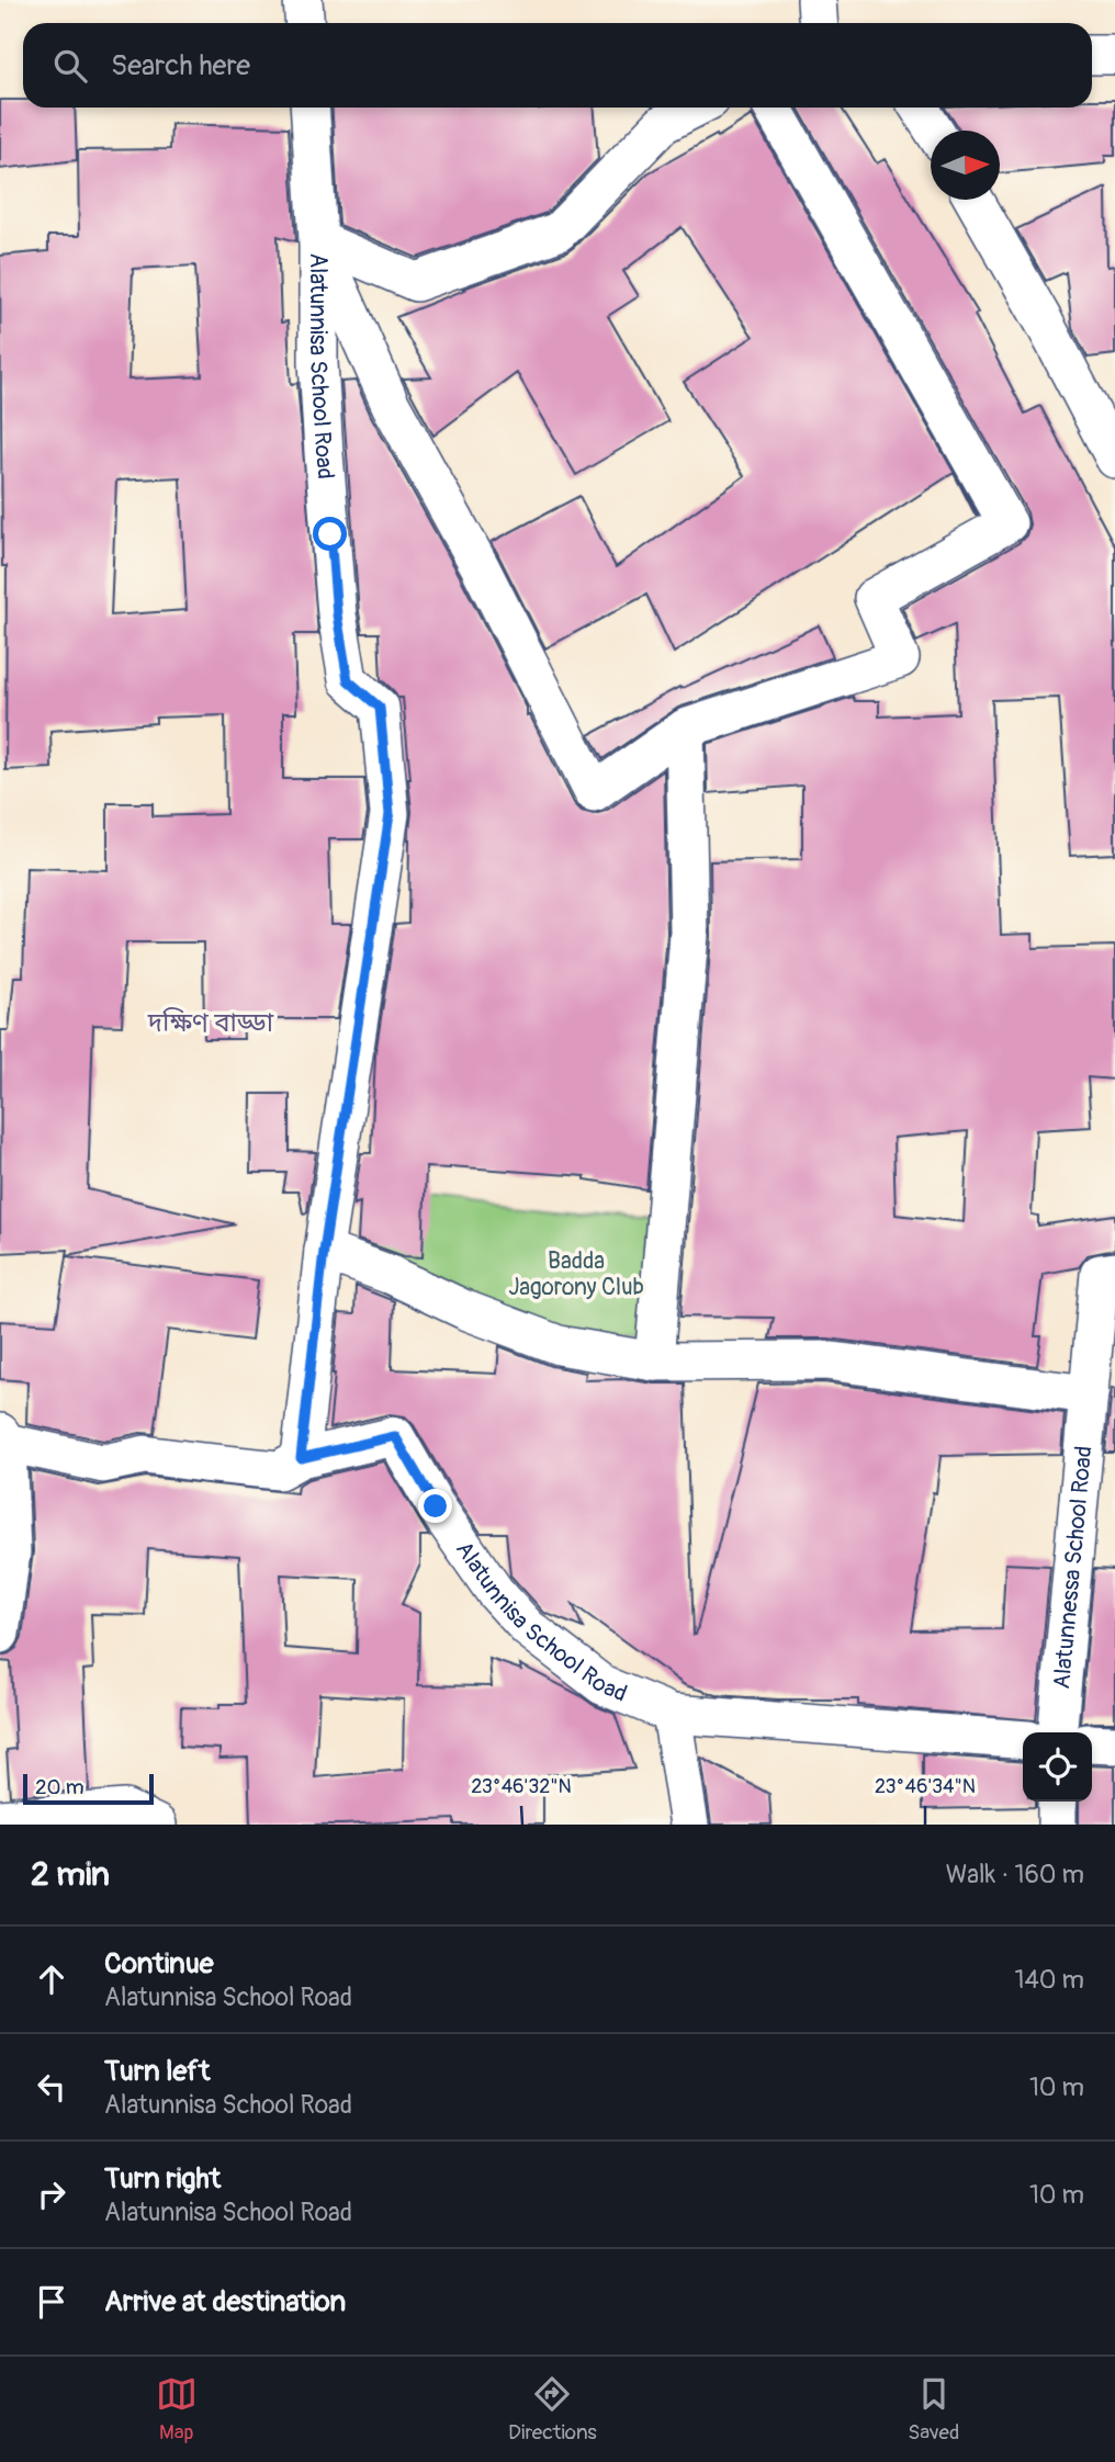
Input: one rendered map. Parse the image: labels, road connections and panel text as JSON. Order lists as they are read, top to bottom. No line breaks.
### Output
{"streets":{"street":["Alatunnisa School Road","Alatunnessa School Road"]},"districts":["দক্ষিণ বাড্ডা"],"parks":["Badda Jagorony Club"],"scale_bar":"20 m","north":"right","page":{"search":"Search here","scale":"20 m","heading":["2 min","Walk · 160 m"],"list":[["Continue","Alatunnisa School Road","140 m"],["Turn left","Alatunnisa School Road","10 m"],["Turn right","Alatunnisa School Road","10 m"],"Arrive at destination"],"nav":["Map","Directions","Saved"]},"coordinates":["23°46'32\"N","23°46'34\"N"]}
